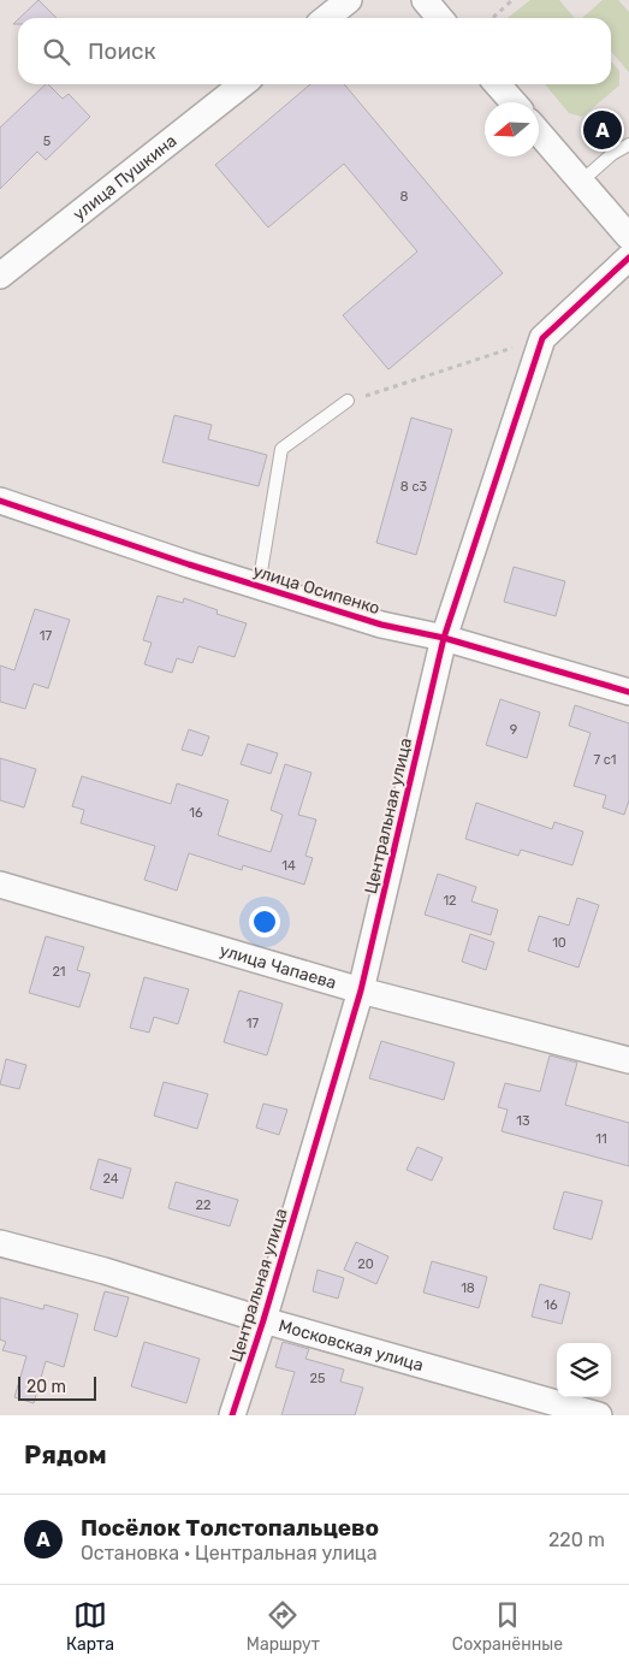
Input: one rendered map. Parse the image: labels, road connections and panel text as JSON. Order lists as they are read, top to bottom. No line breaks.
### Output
{"streets":{"street":["улица Пушкина","улица Осипенко","Центральная улица","улица Чапаева","Московская улица"]},"crossings":[["улица Осипенко","Центральная улица"],["Центральная улица","улица Чапаева"],["Центральная улица","Московская улица"]],"house_numbers":["5","8","8 с3","17","9","7 с1","16","14","12","10","21","17","13","11","24","22","20","18","16","25"],"scale_bar":"20 m","north":"left","page":{"search":"Поиск","pins":"A","scale":"20 m","heading":"Рядом","list":[{"mark":"A","name":"Посёлок Толстопальцево","note":"Остановка · Центральная улица","value":"220 m"}],"nav":["Карта","Маршрут","Сохранённые"]}}
